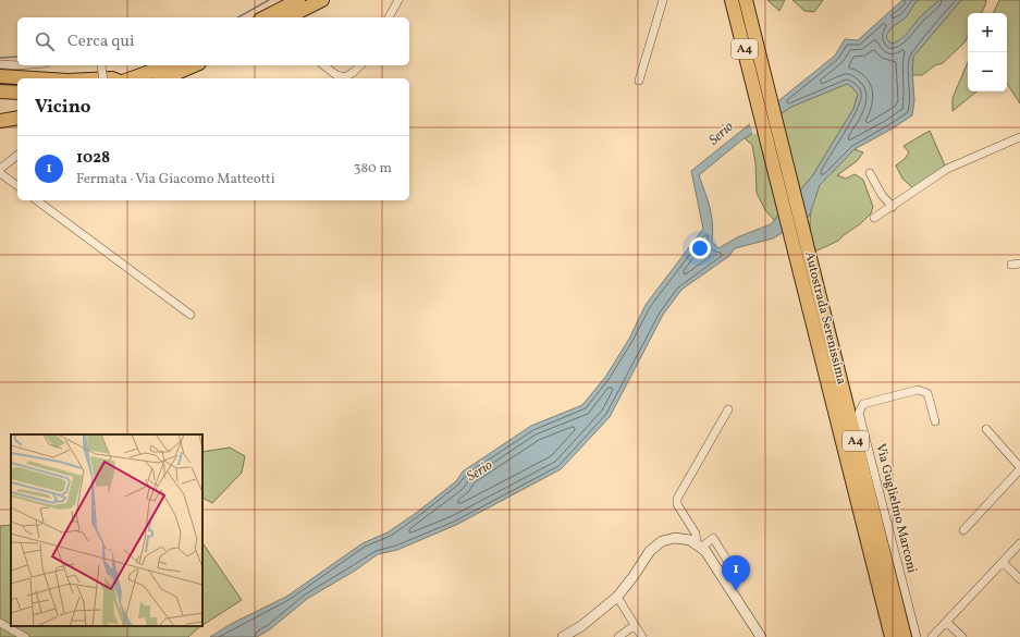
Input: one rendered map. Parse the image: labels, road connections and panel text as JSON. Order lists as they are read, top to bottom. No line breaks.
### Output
{"streets":{"highway":["A4","Autostrada Serenissima"],"street":["Via Guglielmo Marconi"]},"water":["Serio"],"page":{"map_buttons":["+","−"],"search":"Cerca qui","heading":"Vicino","list":[{"mark":"1","name":"1028","note":"Fermata · Via Giacomo Matteotti","value":"380 m"}],"pins":"1"}}
